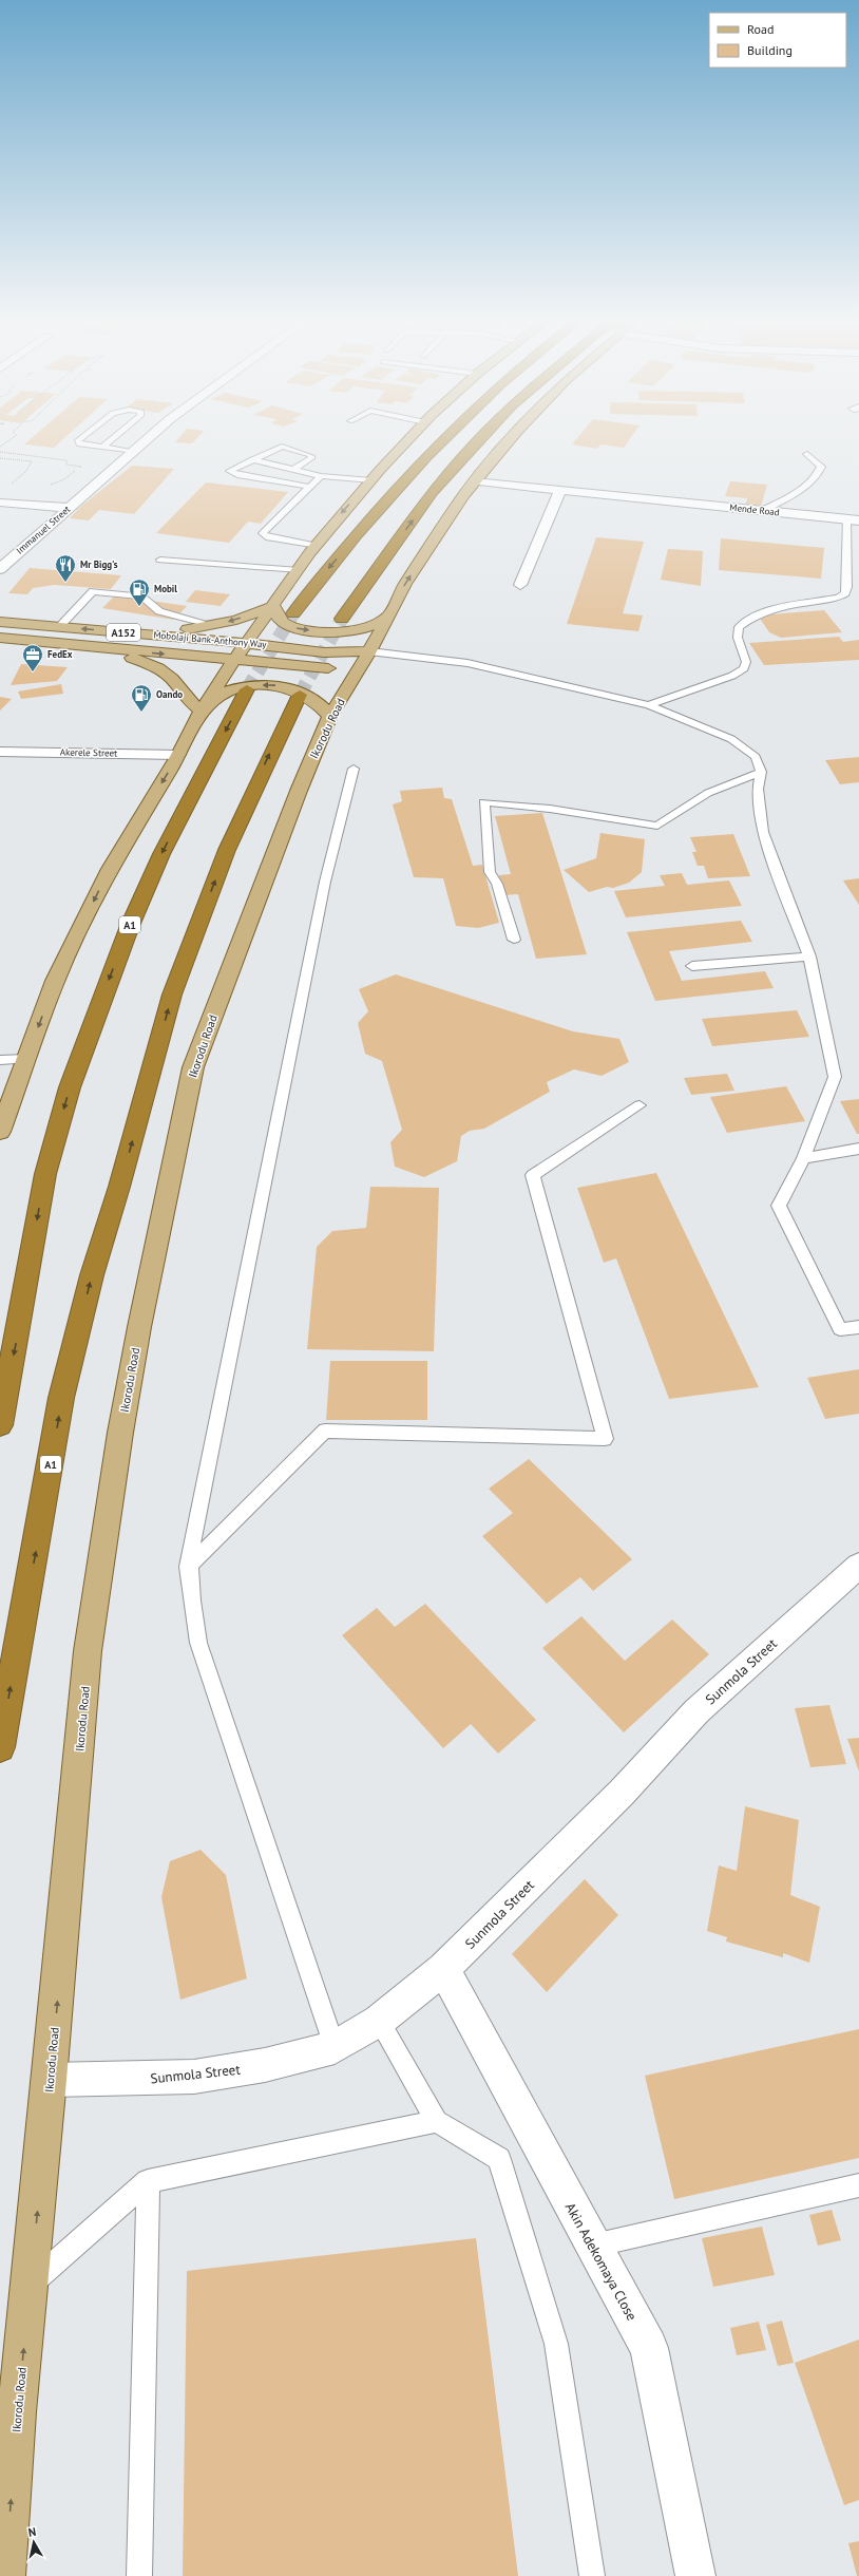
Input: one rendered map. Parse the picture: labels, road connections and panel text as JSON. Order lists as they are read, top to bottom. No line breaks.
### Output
{"streets":{"highway":["A1"],"main road":["A152","Mobolaji Bank-Anthony Way","Ikorodu Road"],"street":["Mende Road","Immanuel Street","Akerele Street","Sunmola Street","Akin Adekomaya Close"]},"crossings":[["Mende Road","Ikorodu Road"],["A152","Mobolaji Bank-Anthony Way"],["Mobolaji Bank-Anthony Way","Ikorodu Road"],["Ikorodu Road","Sunmola Street"],["Sunmola Street","Akin Adekomaya Close"]],"one_way":["Ikorodu Road"],"places":{"restaurant":["Mr Bigg's"],"fuel station":["Mobil","Oando"],"office":["FedEx"]},"legend":["Road","Building"],"north":"top"}
